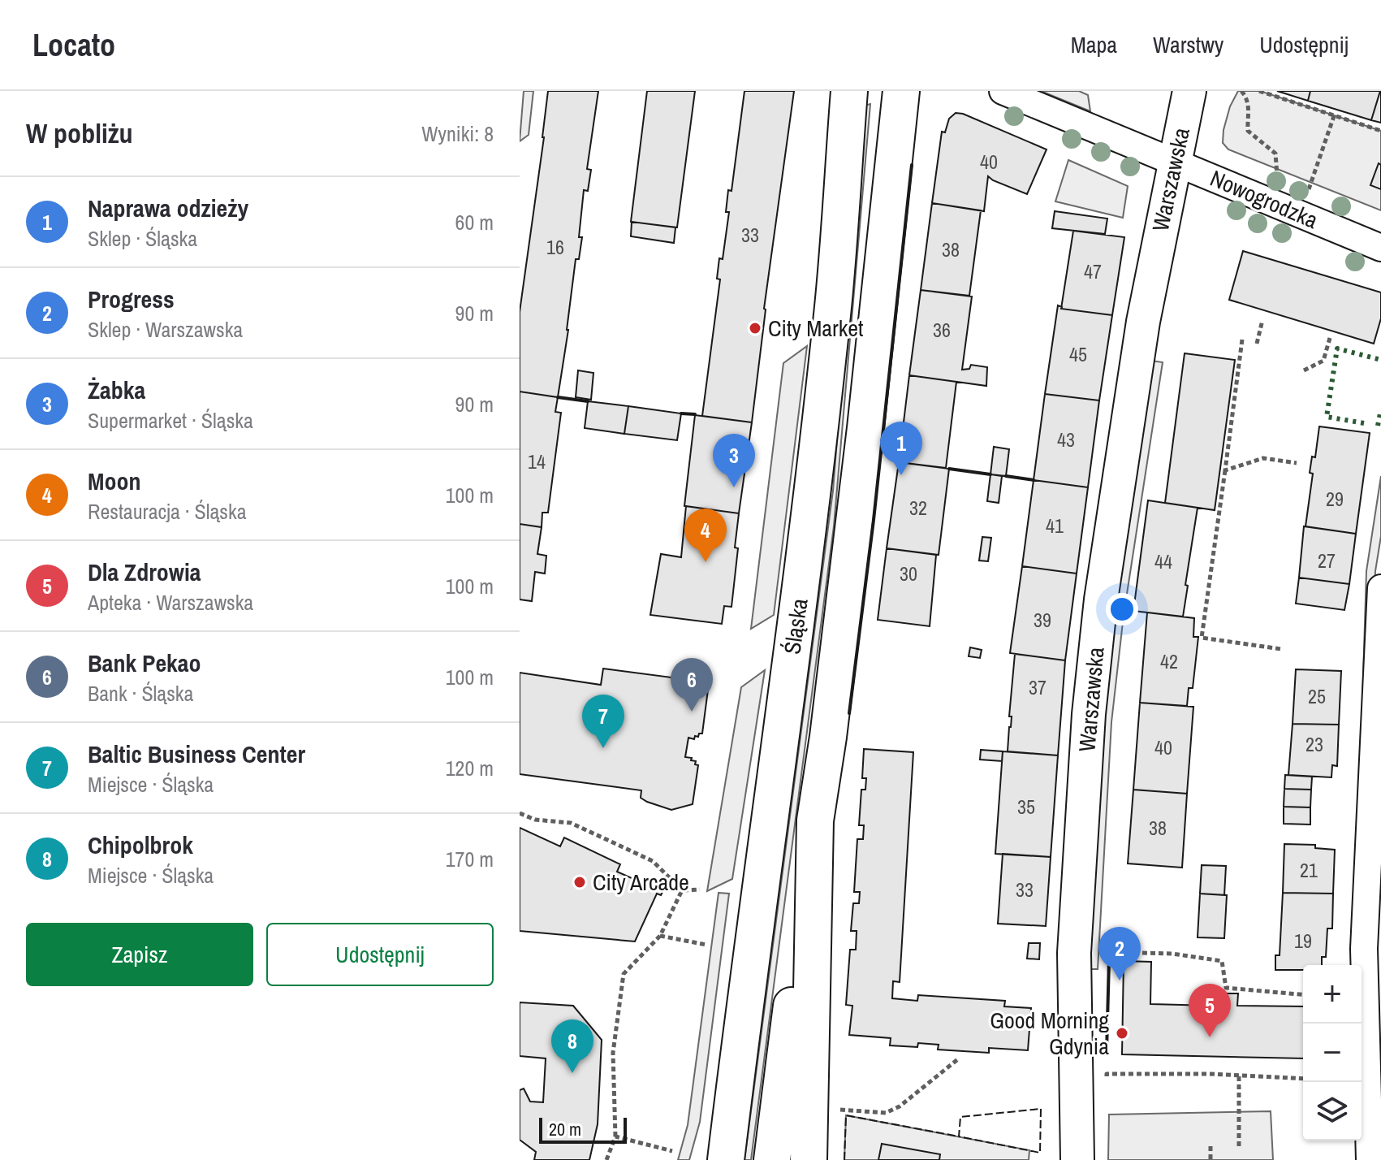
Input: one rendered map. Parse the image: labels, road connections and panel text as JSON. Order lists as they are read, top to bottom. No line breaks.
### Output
{"streets":{"main road":["Śląska"],"street":["Warszawska","Nowogrodzka"]},"crossings":[["Warszawska","Nowogrodzka"]],"places":["City Market","City Arcade","Good Morning Gdynia"],"house_numbers":["40","33","16","38","47","36","45","43","14","29","32","41","27","44","30","39","42","37","25","23","40","35","38","21","33","19"],"scale_bar":"20 m","page":{"header":"Locato","nav":["Mapa","Warstwy","Udostępnij"],"heading":["W pobliżu","Wyniki: 8"],"list":[{"mark":"1","name":"Naprawa odzieży","note":"Sklep · Śląska","value":"60 m"},{"mark":"2","name":"Progress","note":"Sklep · Warszawska","value":"90 m"},{"mark":"3","name":"Żabka","note":"Supermarket · Śląska","value":"90 m"},{"mark":"4","name":"Moon","note":"Restauracja · Śląska","value":"100 m"},{"mark":"5","name":"Dla Zdrowia","note":"Apteka · Warszawska","value":"100 m"},{"mark":"6","name":"Bank Pekao","note":"Bank · Śląska","value":"100 m"},{"mark":"7","name":"Baltic Business Center","note":"Miejsce · Śląska","value":"120 m"},{"mark":"8","name":"Chipolbrok","note":"Miejsce · Śląska","value":"170 m"}],"pins":["1","3","4","6","7","2","5","8"],"buttons":["Zapisz","Udostępnij"],"map_buttons":["+","−"],"scale":"20 m"}}
